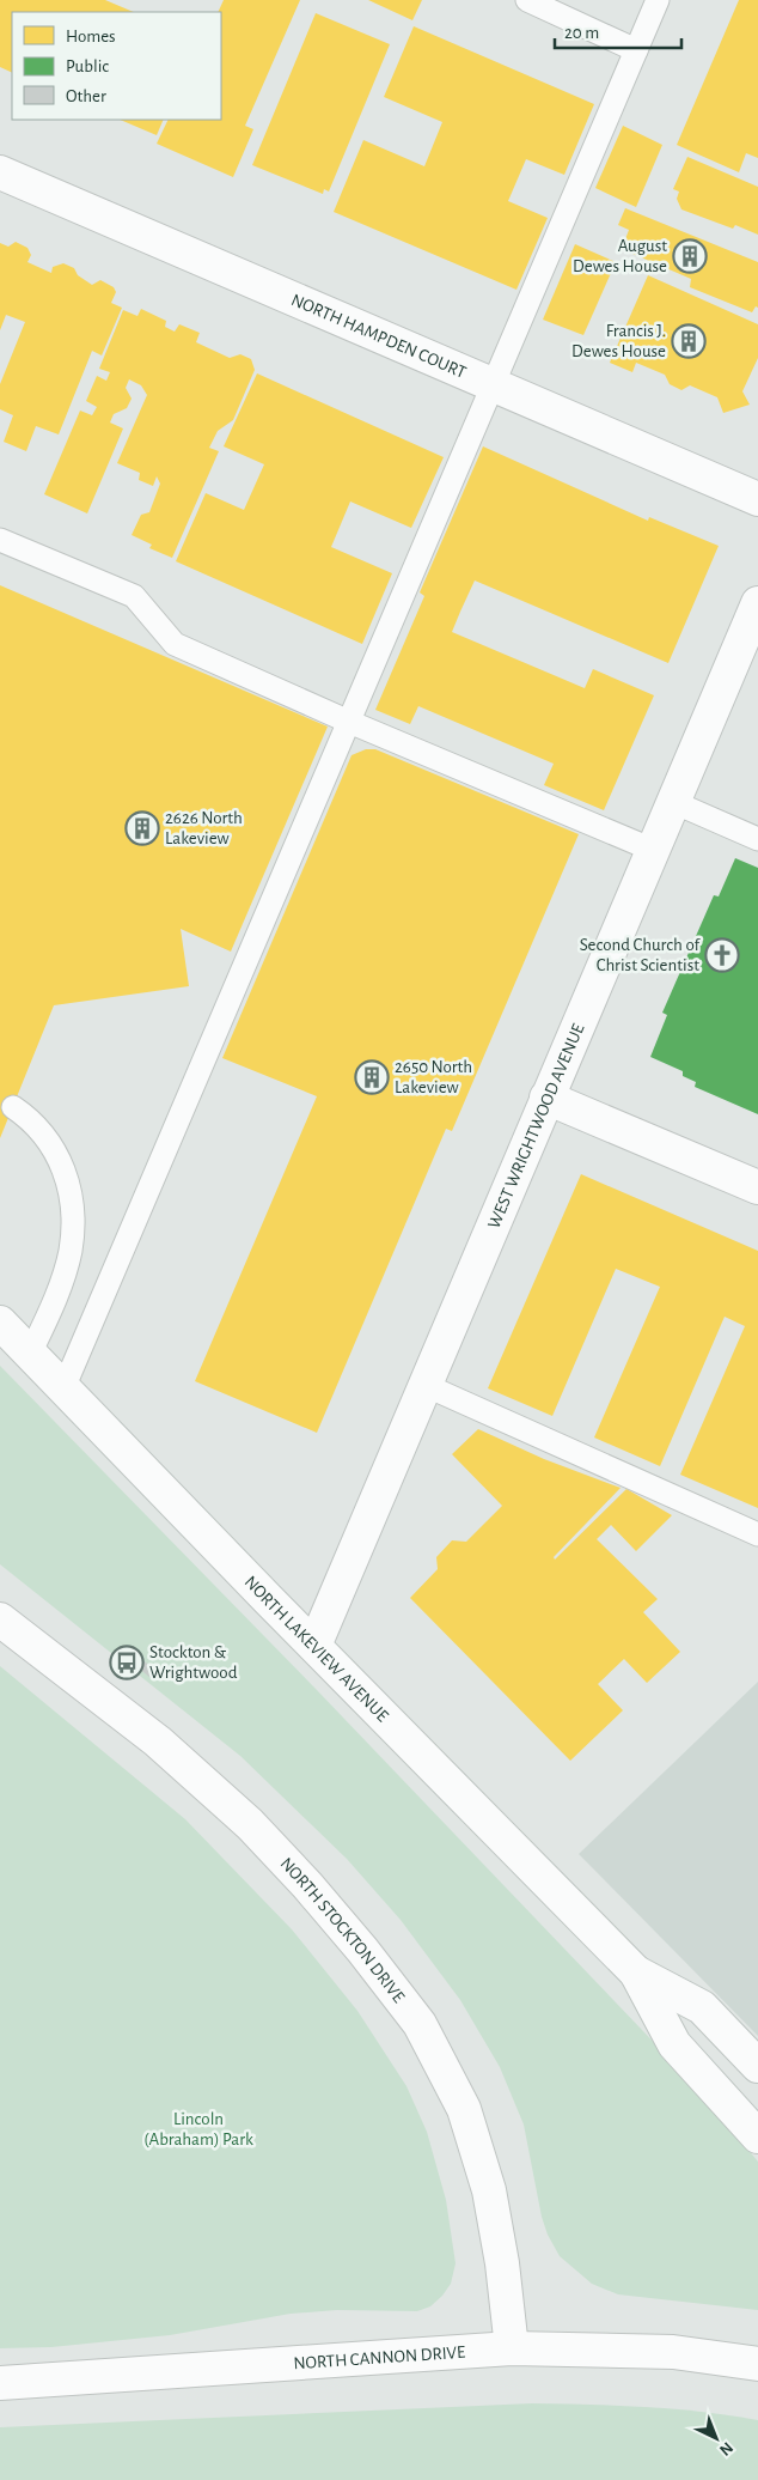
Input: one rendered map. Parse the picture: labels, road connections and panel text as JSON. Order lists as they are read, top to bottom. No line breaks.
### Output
{"streets":{"street":["NORTH HAMPDEN COURT","WEST WRIGHTWOOD AVENUE","NORTH LAKEVIEW AVENUE","NORTH STOCKTON DRIVE","NORTH CANNON DRIVE"]},"crossings":[["WEST WRIGHTWOOD AVENUE","NORTH LAKEVIEW AVENUE"],["NORTH STOCKTON DRIVE","NORTH CANNON DRIVE"]],"parks":["Lincoln (Abraham) Park"],"places":{"building":["August Dewes House","Francis J. Dewes House","2626 North Lakeview","2650 North Lakeview"],"church":["Second Church of Christ Scientist"],"bus stop":["Stockton & Wrightwood"]},"legend":["Homes","Public","Other"],"scale_bar":"20 m","north":"bottom right"}
